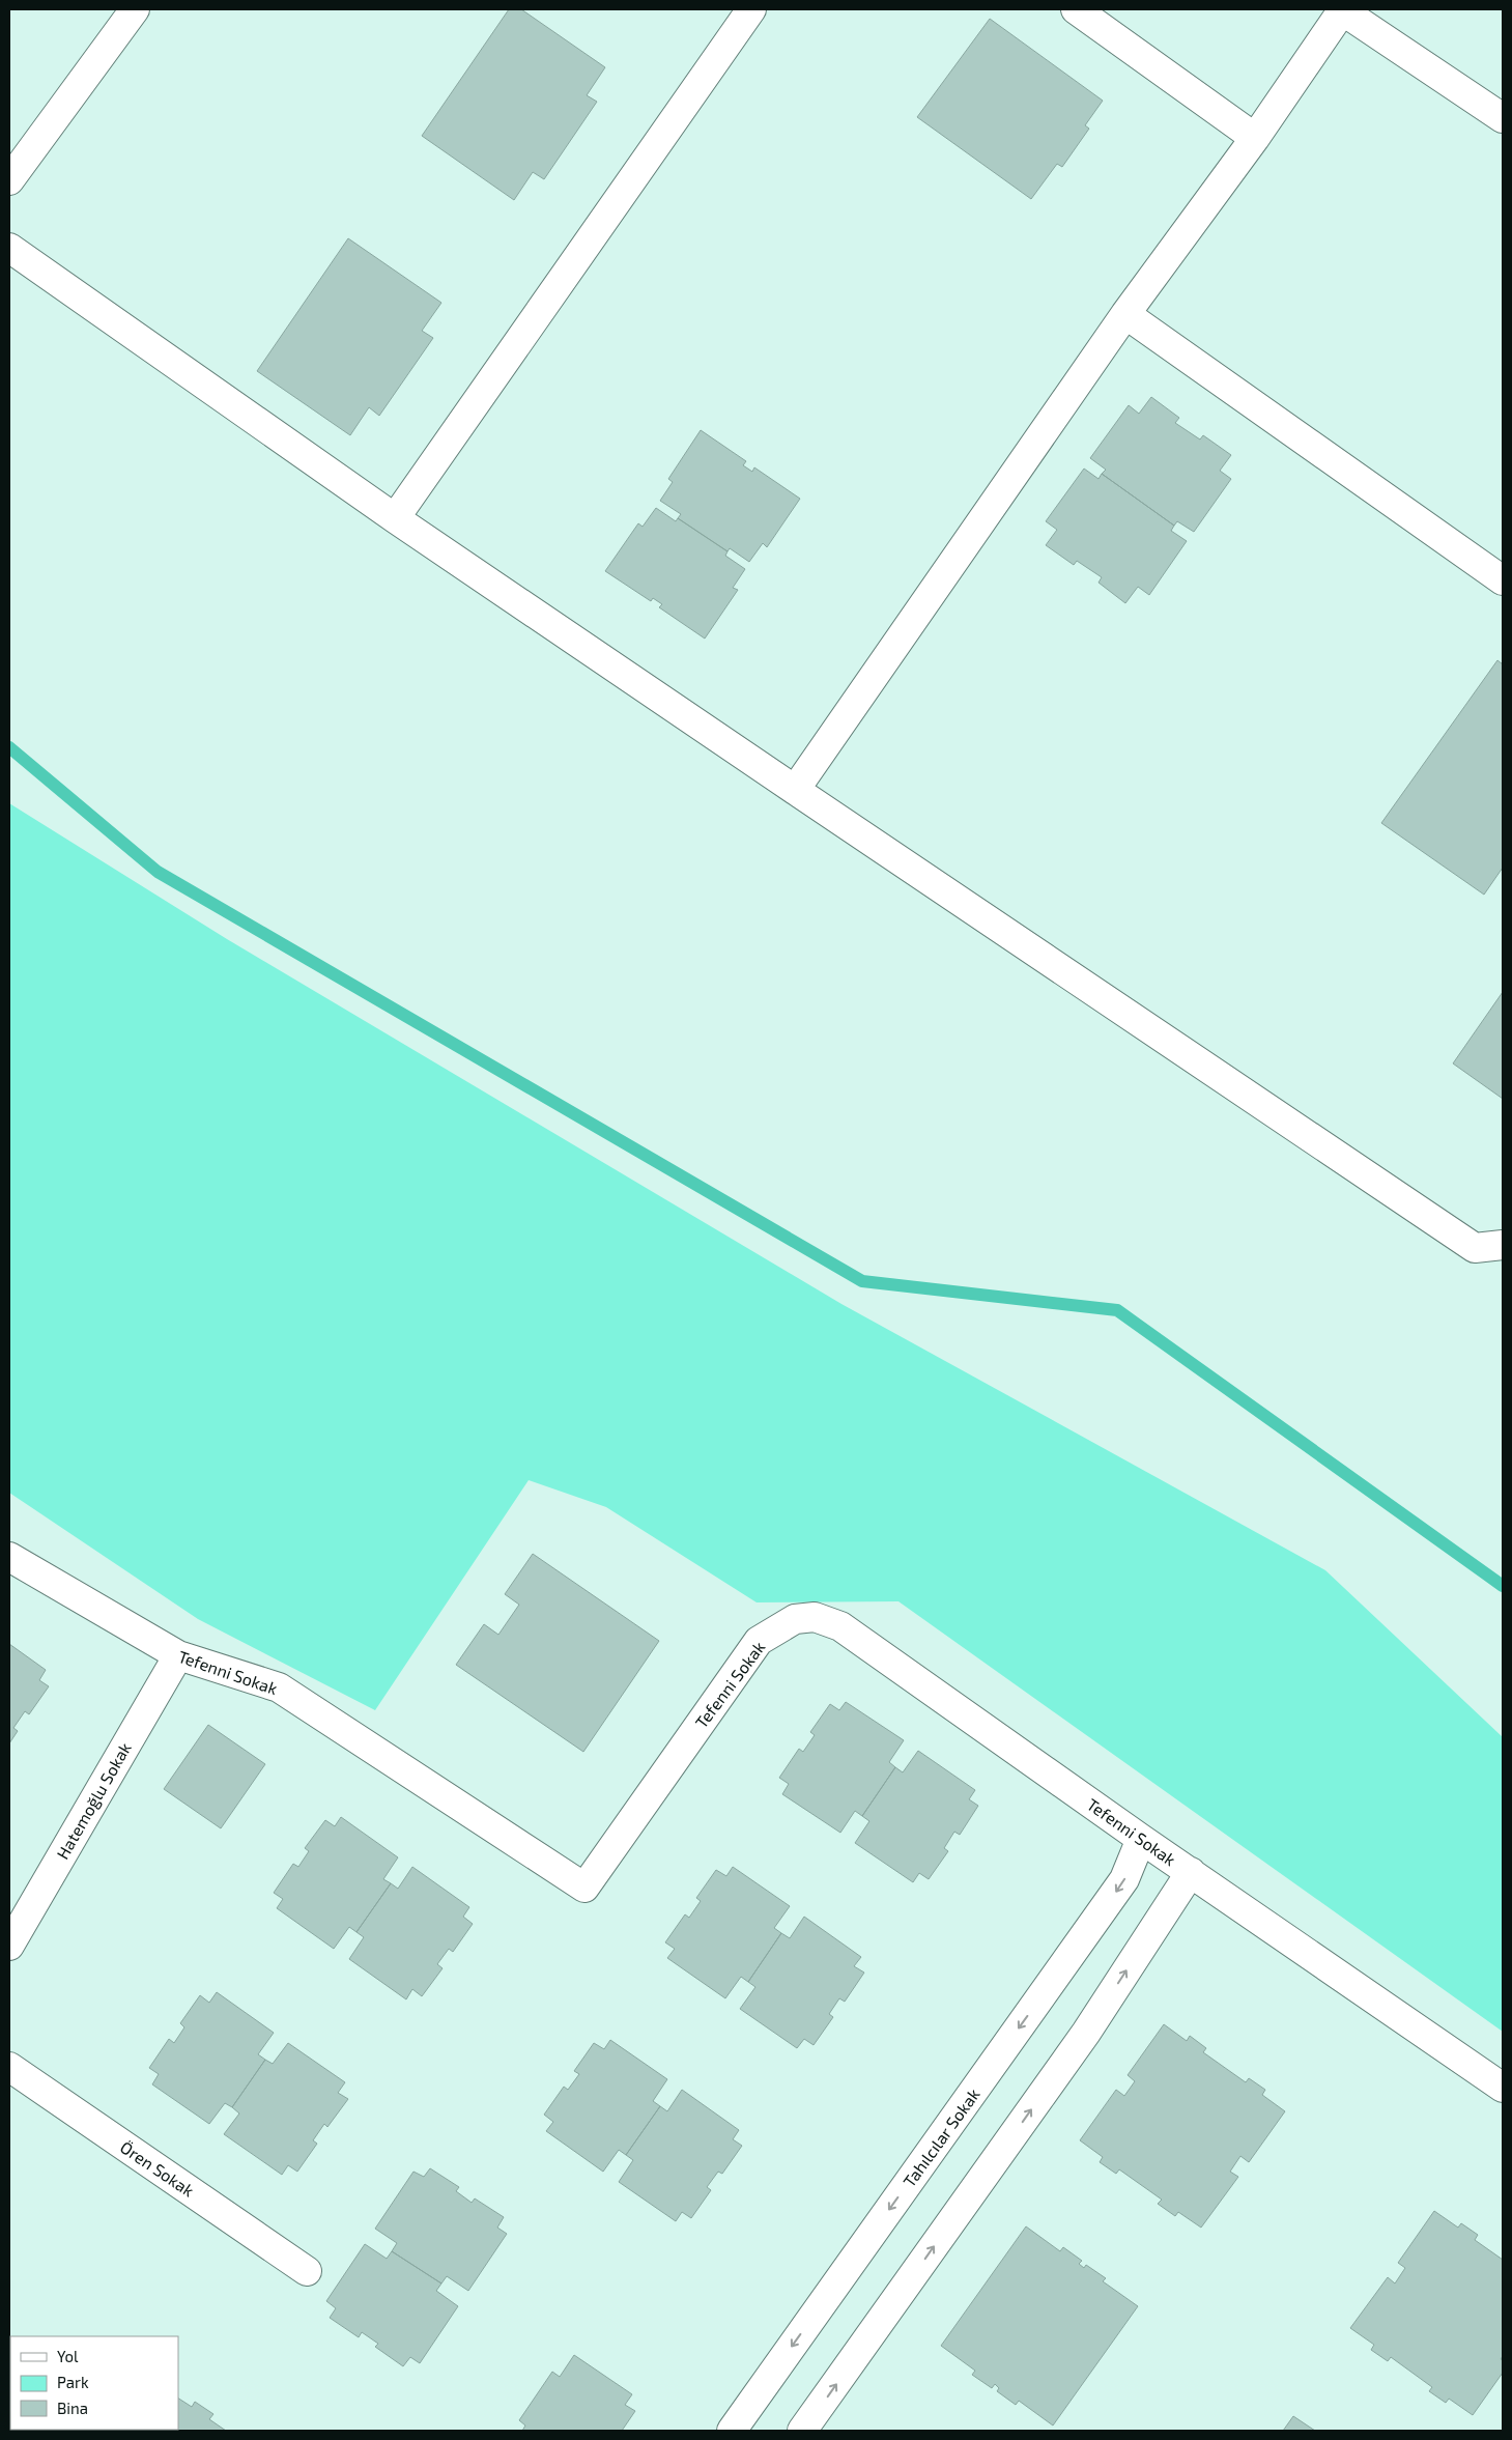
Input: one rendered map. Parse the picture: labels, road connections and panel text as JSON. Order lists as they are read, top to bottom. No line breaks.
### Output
{"streets":{"street":["Tefenni Sokak","Hatemoğlu Sokak","Tahılcılar Sokak","Ören Sokak"]},"crossings":[["Tefenni Sokak","Hatemoğlu Sokak"],["Tefenni Sokak","Tahılcılar Sokak"]],"legend":["Yol","Park","Bina"]}
